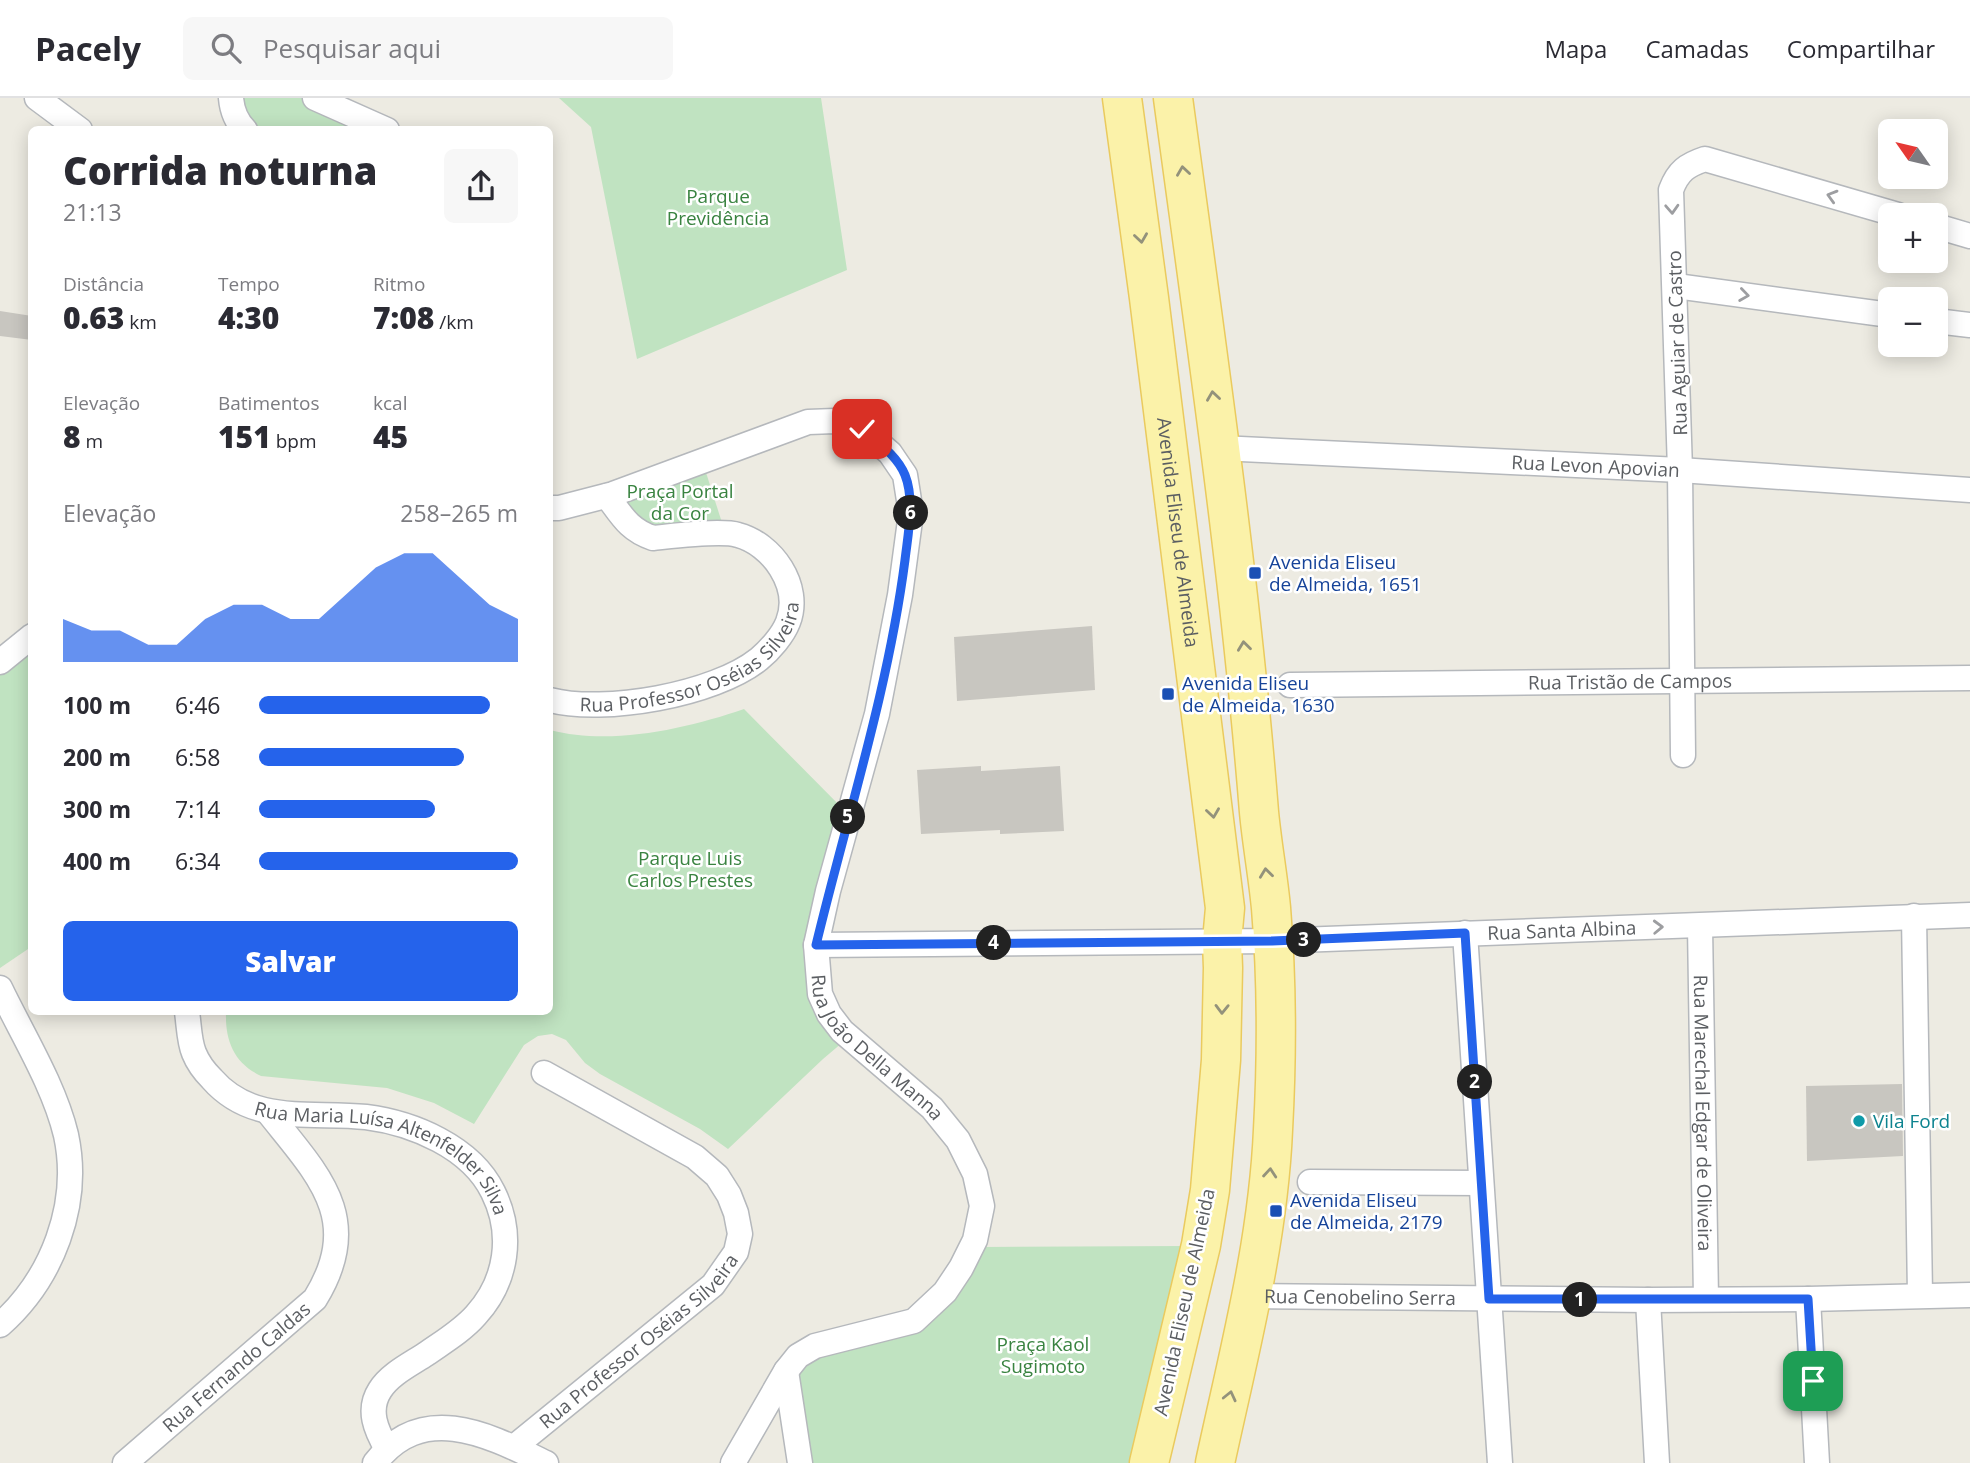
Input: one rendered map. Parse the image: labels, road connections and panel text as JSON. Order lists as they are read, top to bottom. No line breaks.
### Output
{"streets":{"main road":["Avenida Eliseu de Almeida"],"street":["Rua Aguiar de Castro","Rua Levon Apovian","Rua Professor Oséias Silveira","Rua Tristão de Campos","Rua Santa Albina","Rua João Della Manna","Rua Marechal Edgar de Oliveira","Rua Maria Luísa Altenfelder Silva","Rua Cenobelino Serra","Rua Fernando Caldas"]},"crossings":[["Rua Aguiar de Castro","Rua Levon Apovian"],["Rua Aguiar de Castro","Rua Tristão de Campos"],["Avenida Eliseu de Almeida","Rua Santa Albina"],["Rua Professor Oséias Silveira","Rua João Della Manna"],["Rua Santa Albina","Rua João Della Manna"],["Rua Santa Albina","Rua Marechal Edgar de Oliveira"],["Rua Marechal Edgar de Oliveira","Rua Cenobelino Serra"],["Rua Maria Luísa Altenfelder Silva","Rua Fernando Caldas"]],"parks":["Parque Previdência","Praça Portal da Cor","Parque Luis Carlos Prestes","Praça Kaol Sugimoto"],"places":{"transit":["Avenida Eliseu de Almeida, 1651","Avenida Eliseu de Almeida, 1630","Avenida Eliseu de Almeida, 2179"],"other":["Vila Ford"]},"north":"top left","page":{"header":"Pacely","search":"Pesquisar aqui","nav":["Mapa","Camadas","Compartilhar"],"map_buttons":["+","−"],"heading":["Corrida noturna","21:13"],"stats":[["Distância","0.63 km"],["Tempo","4:30"],["Ritmo","7:08 /km"],["Elevação","8 m"],["Batimentos","151 bpm"],["kcal","45"]],"chart":["Elevação","258–265 m"],"pins":["6","5","3","4","2","1"],"list":[{"name":"100 m","note":"6:46"},{"name":"200 m","note":"6:58"},{"name":"300 m","note":"7:14"},{"name":"400 m","note":"6:34"}],"buttons":"Salvar"}}
